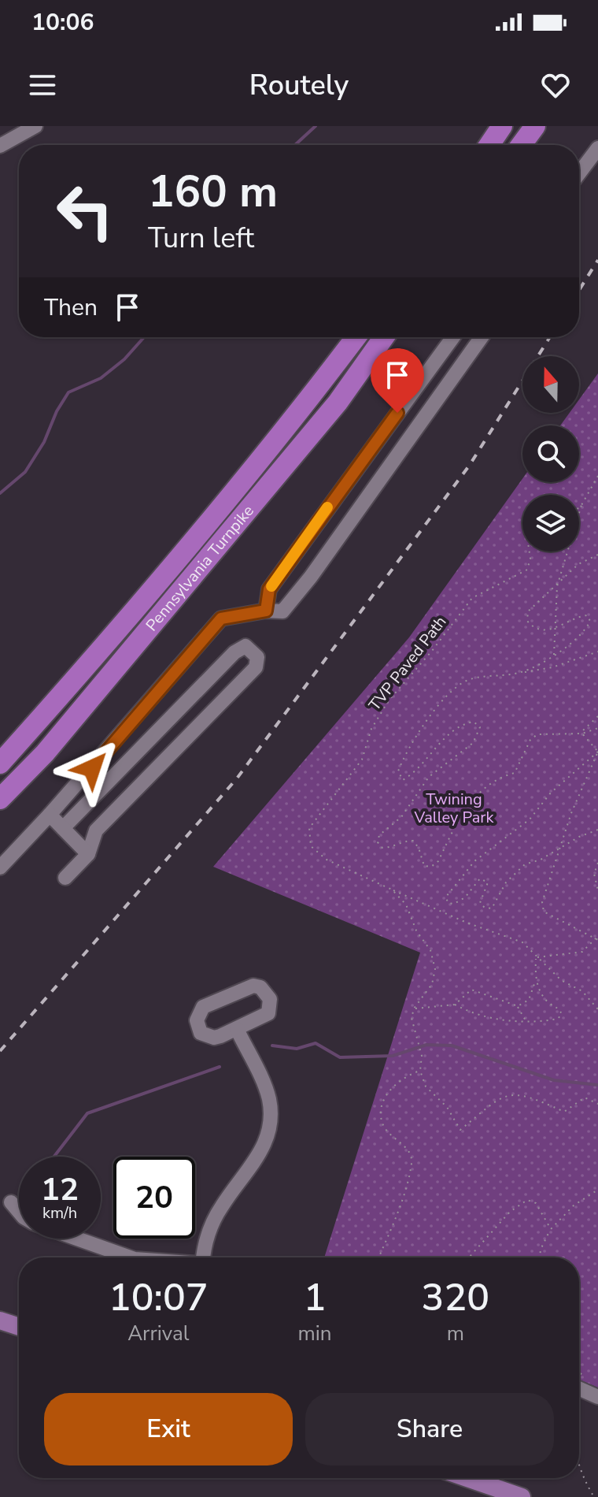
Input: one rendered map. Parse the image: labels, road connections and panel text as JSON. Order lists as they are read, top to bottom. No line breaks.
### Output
{"streets":{"highway":["Pennsylvania Turnpike"],"path":["TVP Paved Path"]},"parks":["Twining Valley Park"],"north":"top","page":{"status":"10:06","header":"Routely","turn":["160 m","Turn left"],"then":"Then","speed":"12 km/h","limit":"20","eta":["10:07","Arrival","1","min","320","m"],"buttons":["Exit","Share"]}}
